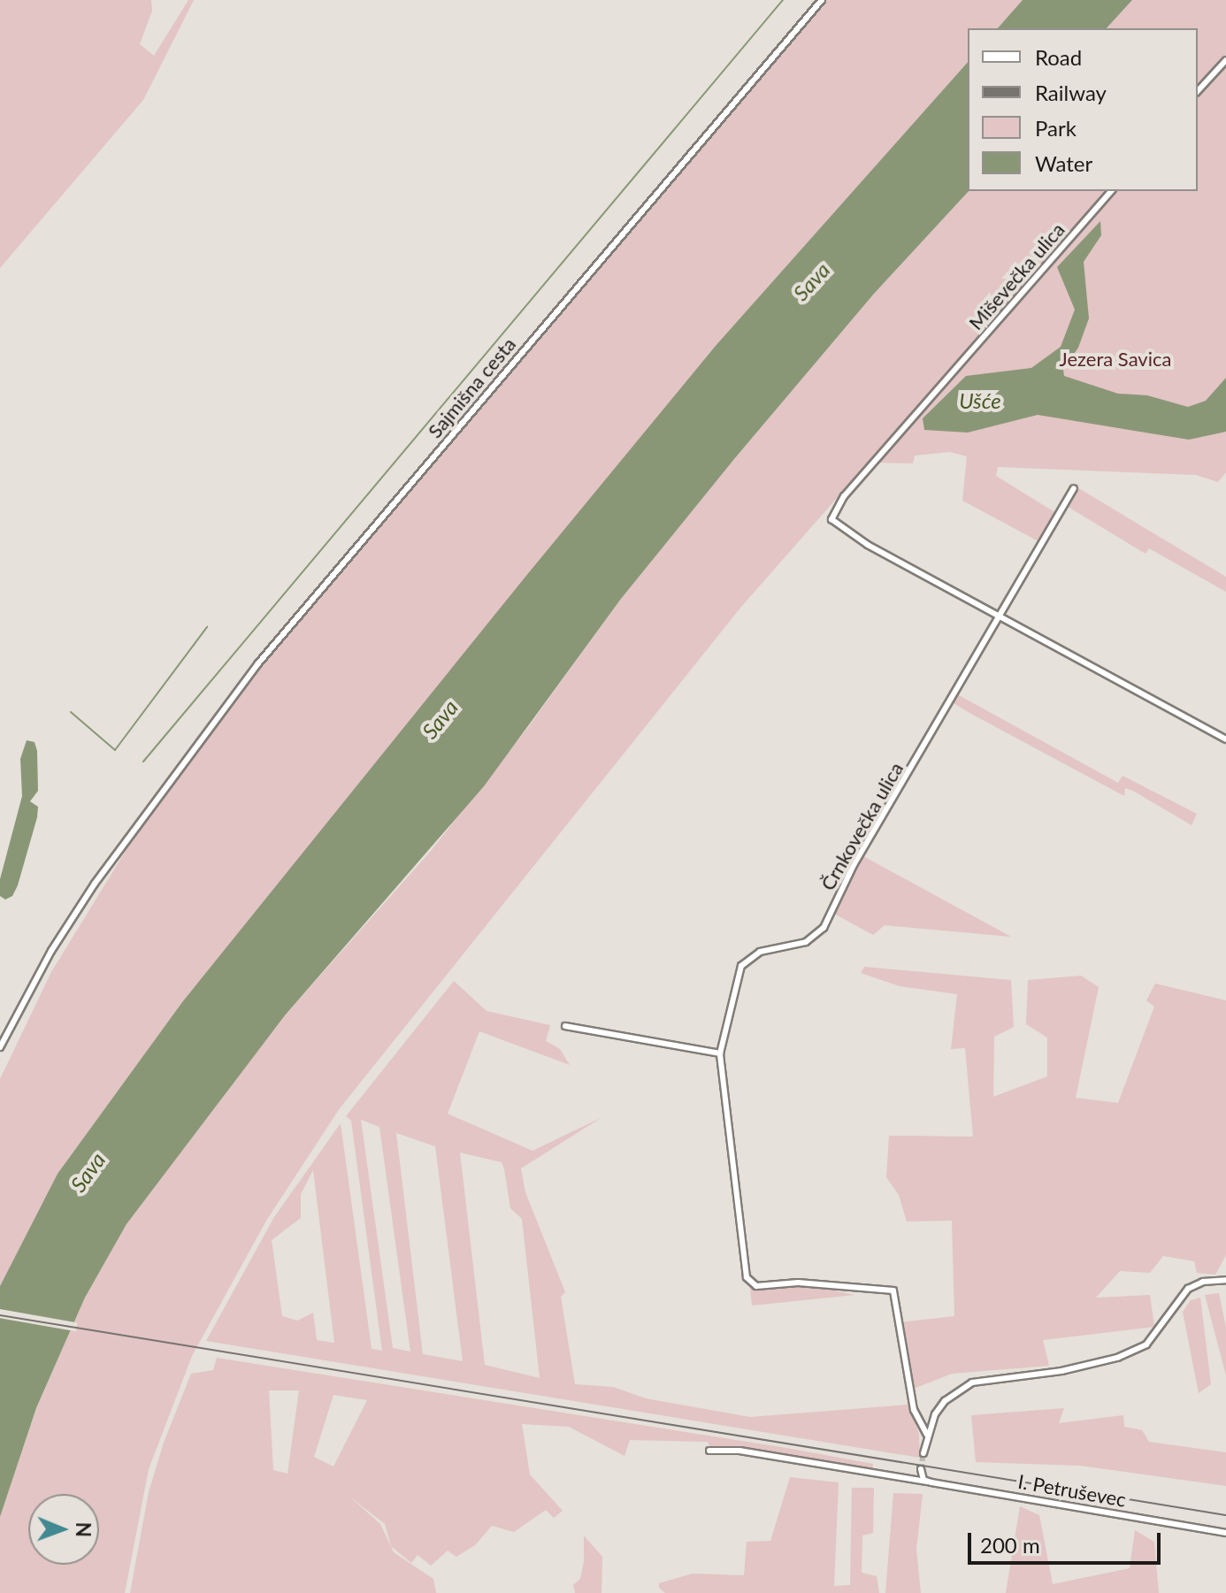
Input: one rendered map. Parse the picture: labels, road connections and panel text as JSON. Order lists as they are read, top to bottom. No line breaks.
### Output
{"streets":{"street":["Miševečka ulica","Sajmišna cesta","Črnkovečka ulica","I. Petruševec"]},"crossings":[["Miševečka ulica","Črnkovečka ulica"]],"water":["Sava","Ušće"],"parks":["Jezera Savica"],"legend":["Road","Railway","Park","Water"],"scale_bar":"200 m","north":"right"}
